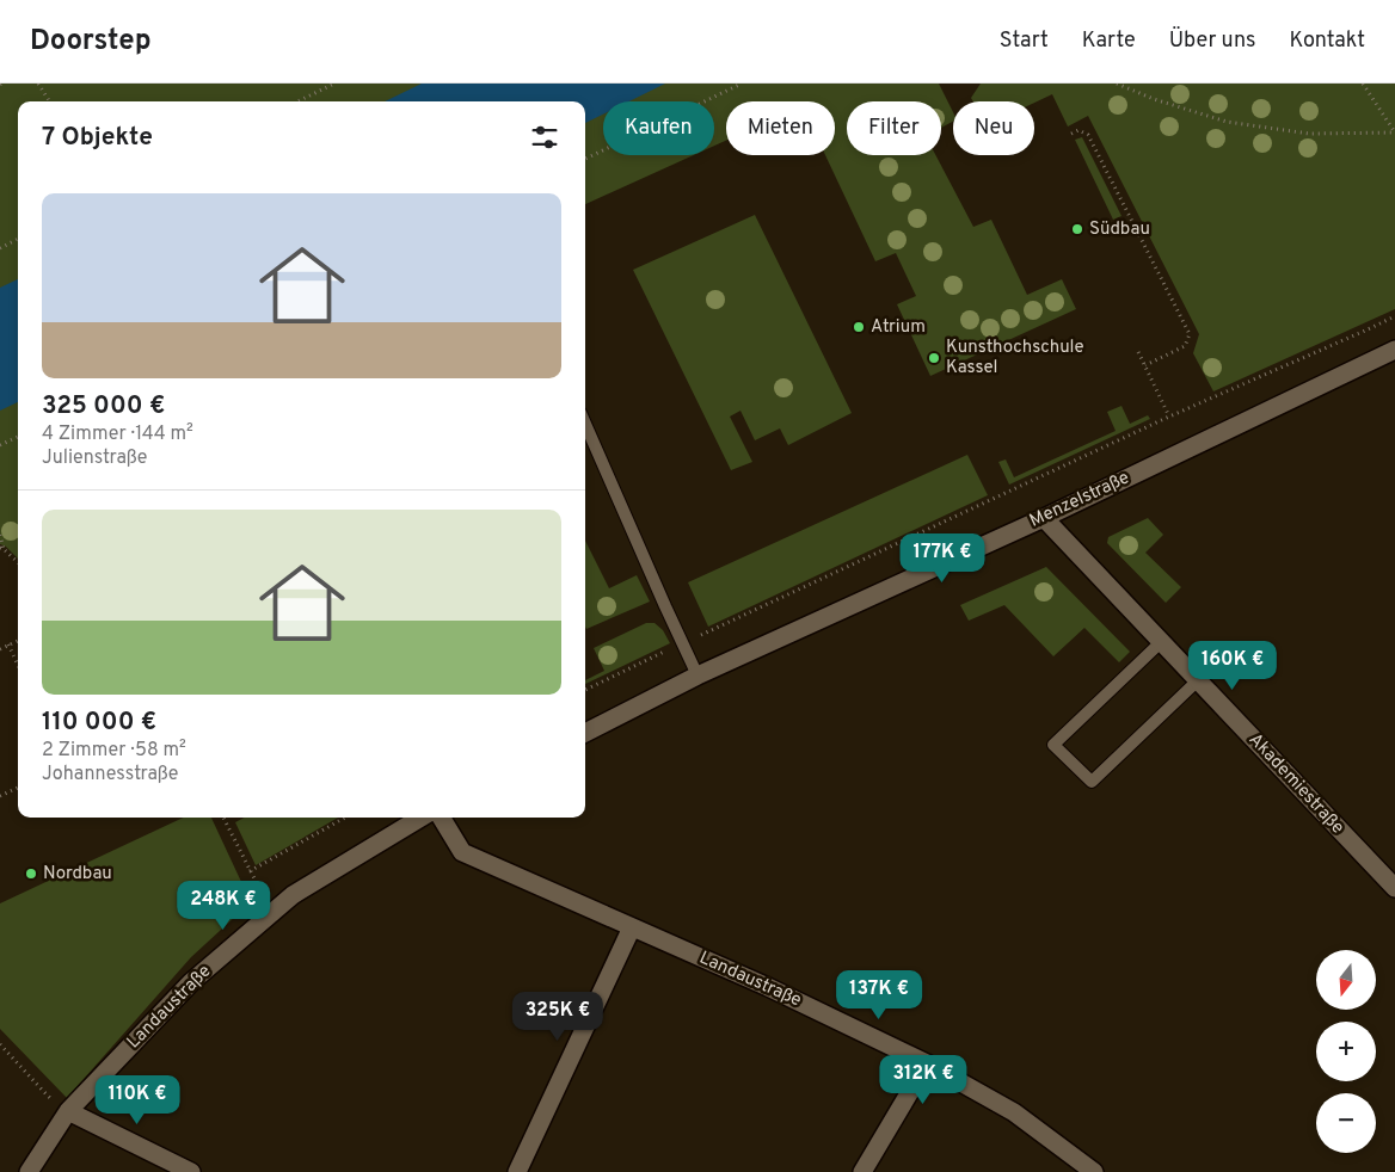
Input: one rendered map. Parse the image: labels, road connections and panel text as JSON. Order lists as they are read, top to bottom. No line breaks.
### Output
{"streets":{"street":["Menzelstraße","Akademiestraße","Landaustraße"]},"crossings":[["Menzelstraße","Akademiestraße"]],"places":["Südbau","Atrium","Kunsthochschule Kassel","Nordbau"],"north":"bottom","page":{"header":"Doorstep","nav":["Start","Karte","Über uns","Kontakt"],"chip":["Kaufen","Mieten","Filter","Neu"],"heading":"7 Objekte","list":[{"name":"325 000 €","note":"4 Zimmer · 144 m² · Julienstraße"},{"name":"110 000 €","note":"2 Zimmer · 58 m² · Johannesstraße"}],"price":["177K €","160K €","248K €","137K €","325K €","312K €","110K €"],"map_buttons":["+","−"]}}
